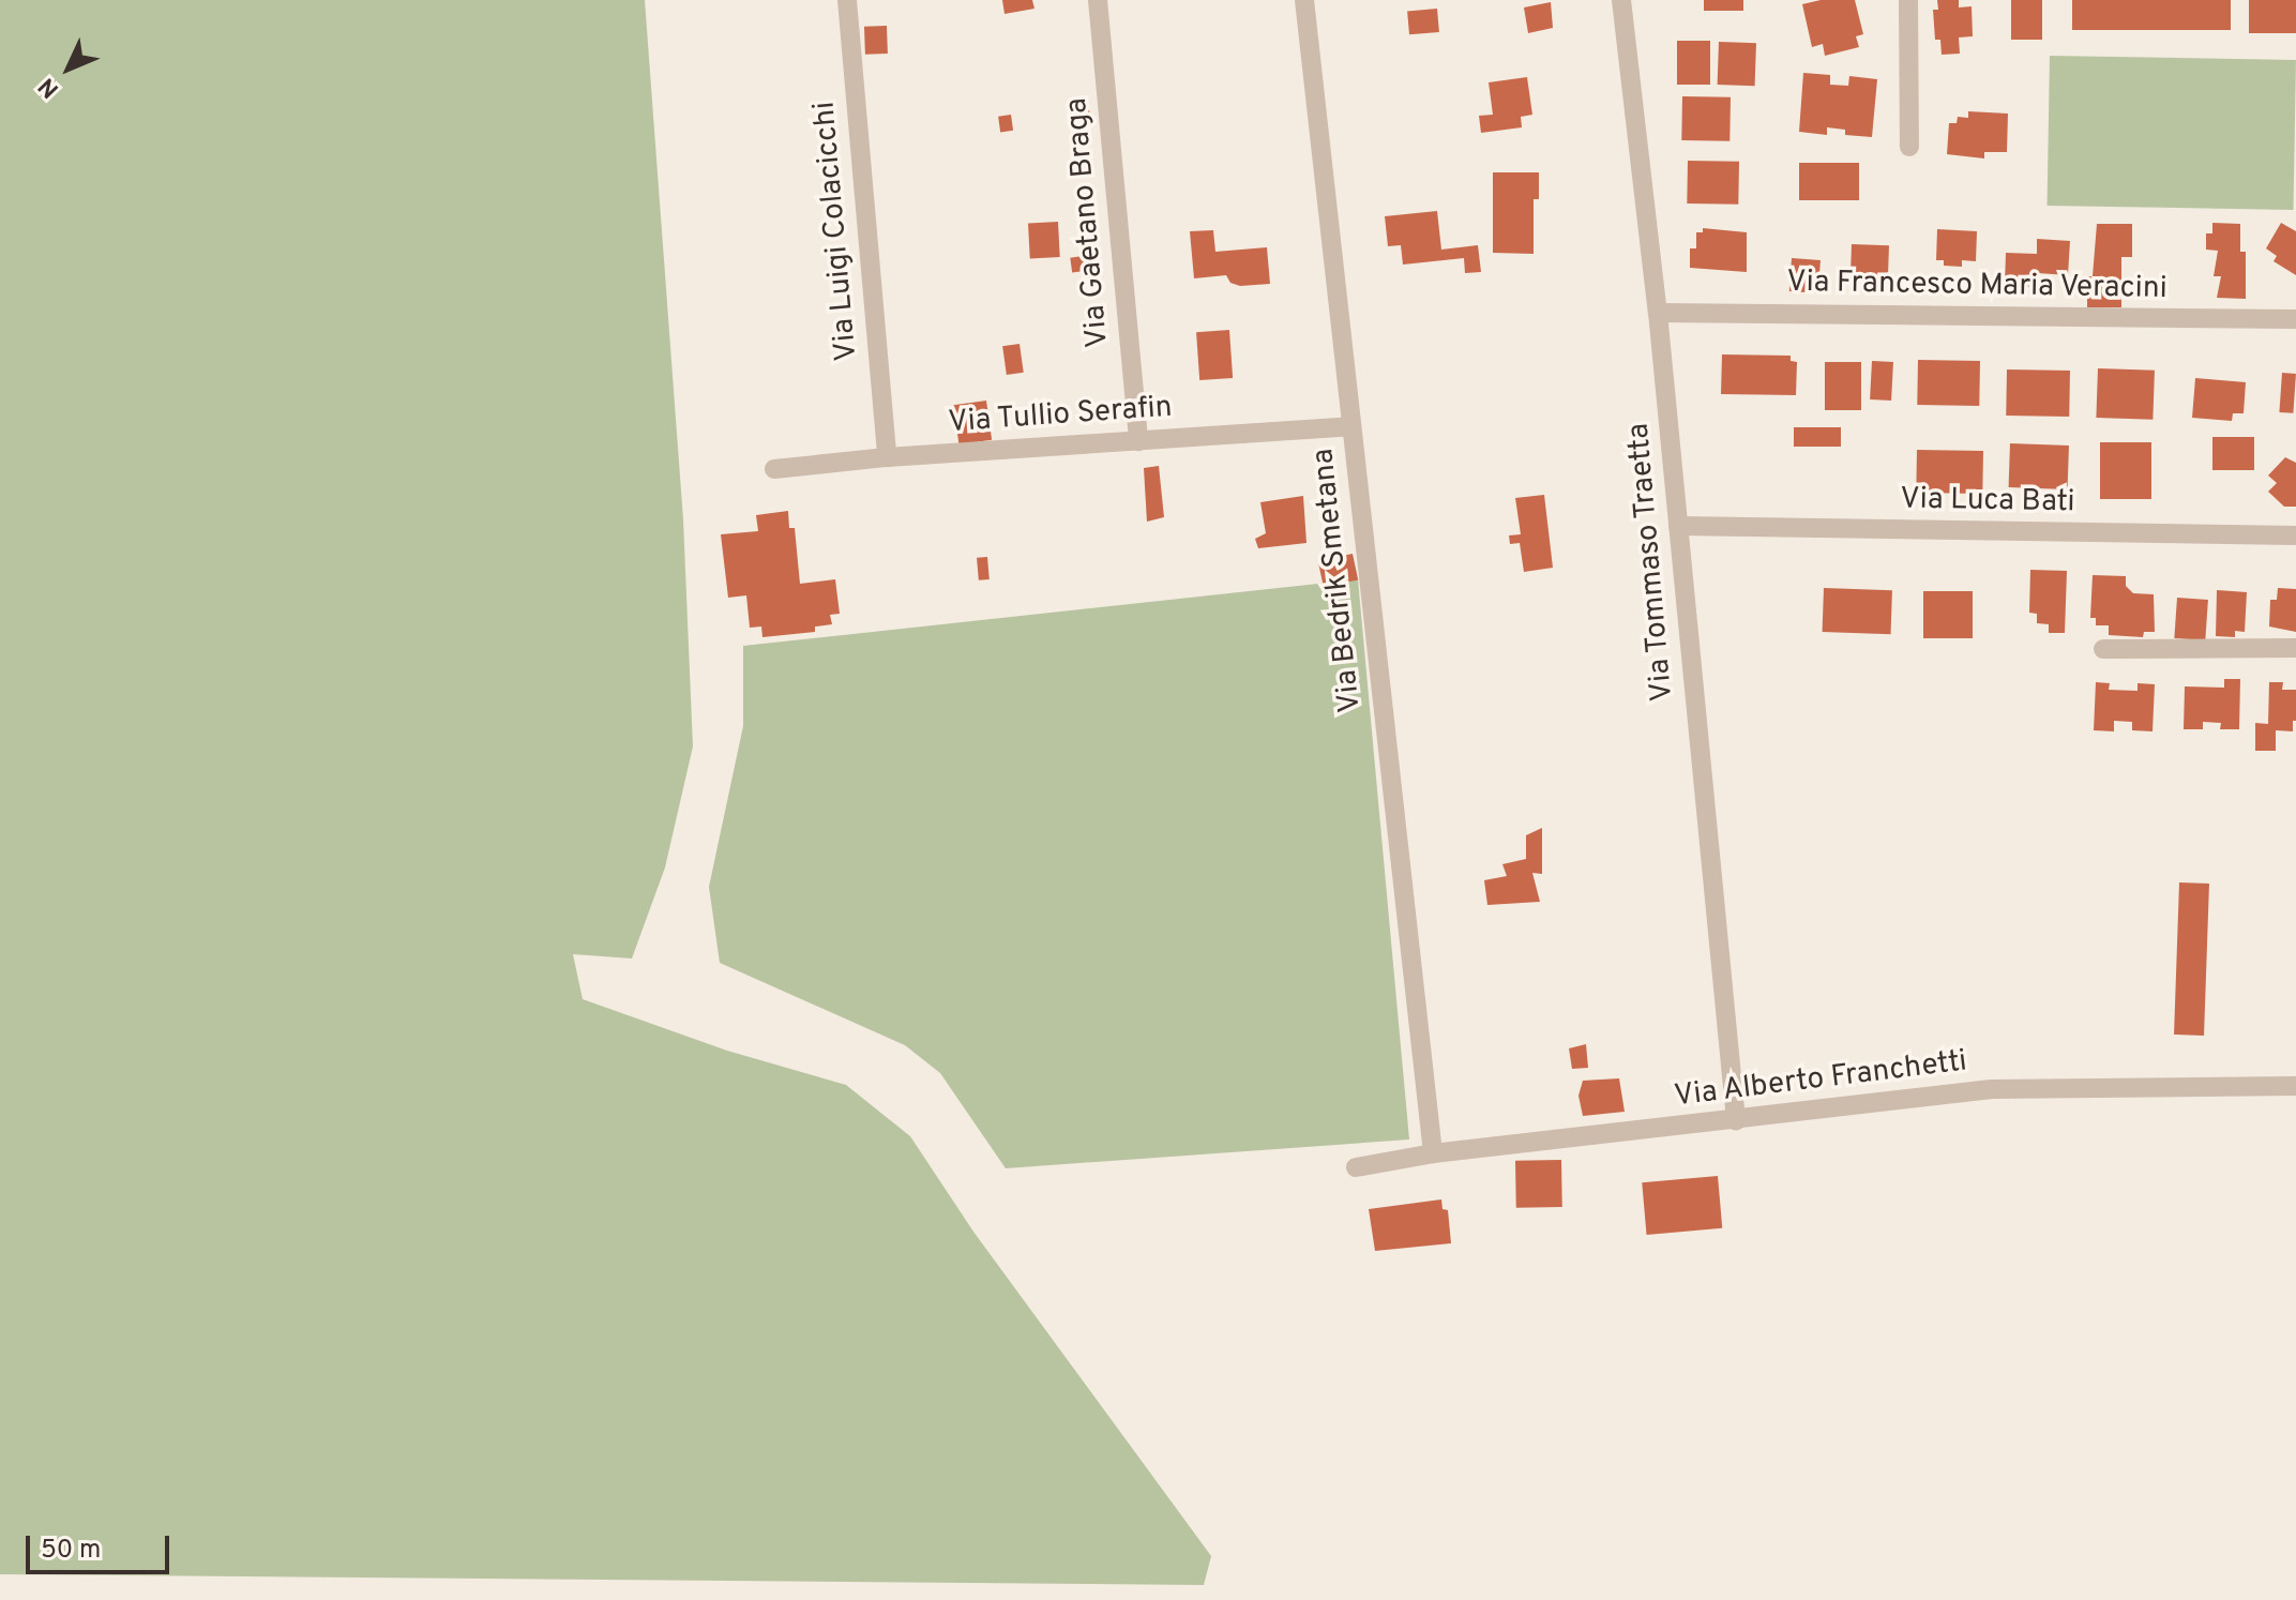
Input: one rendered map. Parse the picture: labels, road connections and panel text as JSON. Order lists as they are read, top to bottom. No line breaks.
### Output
{"streets":{"street":["Via Gaetano Braga","Via Luigi Colacicchi","Via Francesco Maria Veracini","Via Tullio Serafin","Via Luca Bati","Via Tommaso Traetta","Via Bedrik Smetana","Via Alberto Franchetti"]},"crossings":[["Via Gaetano Braga","Via Tullio Serafin"],["Via Luigi Colacicchi","Via Tullio Serafin"],["Via Francesco Maria Veracini","Via Tommaso Traetta"],["Via Tullio Serafin","Via Bedrik Smetana"],["Via Luca Bati","Via Tommaso Traetta"],["Via Tommaso Traetta","Via Alberto Franchetti"],["Via Bedrik Smetana","Via Alberto Franchetti"]],"scale_bar":"50 m","north":"bottom left"}
